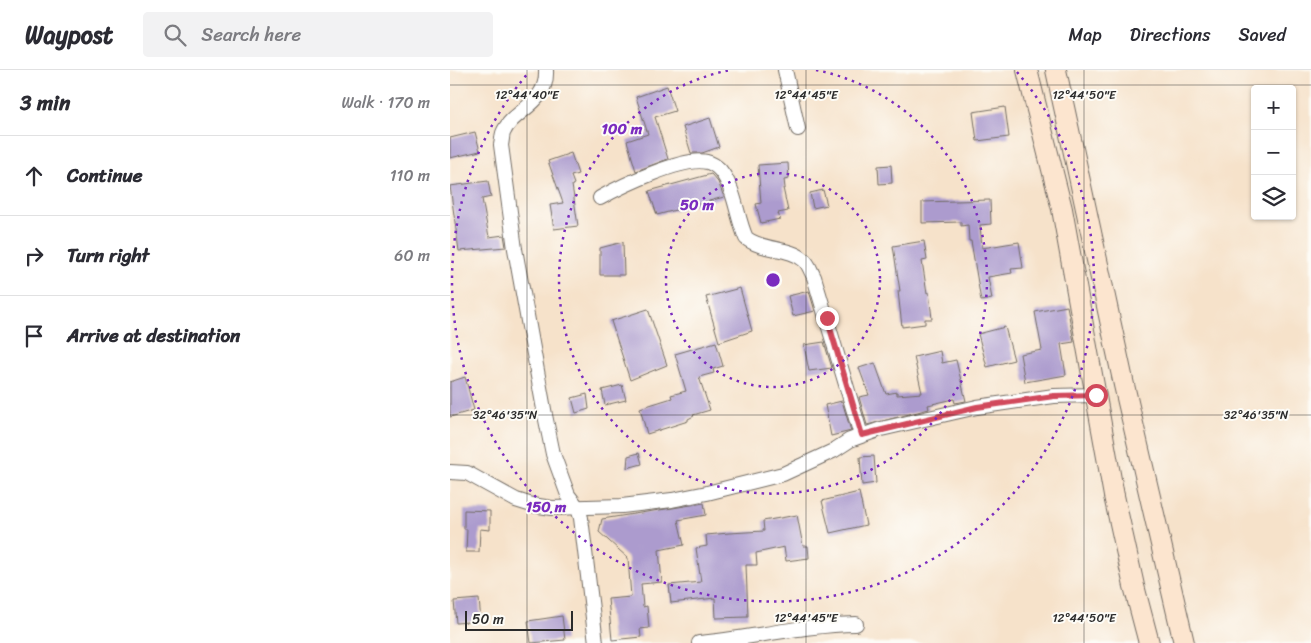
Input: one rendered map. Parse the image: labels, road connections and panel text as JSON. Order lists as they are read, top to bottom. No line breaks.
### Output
{"scale_bar":"50 m","page":{"header":"Waypost","search":"Search here","nav":["Map","Directions","Saved"],"heading":["3 min","Walk · 170 m"],"map_buttons":["+","−"],"list":[["Continue","110 m"],["Turn right","60 m"],"Arrive at destination"],"scale":"50 m"},"coordinates":["12°44'40\"E","12°44'45\"E","12°44'50\"E","32°46'35\"N"],"rings":["100 m","50 m","150 m"]}
